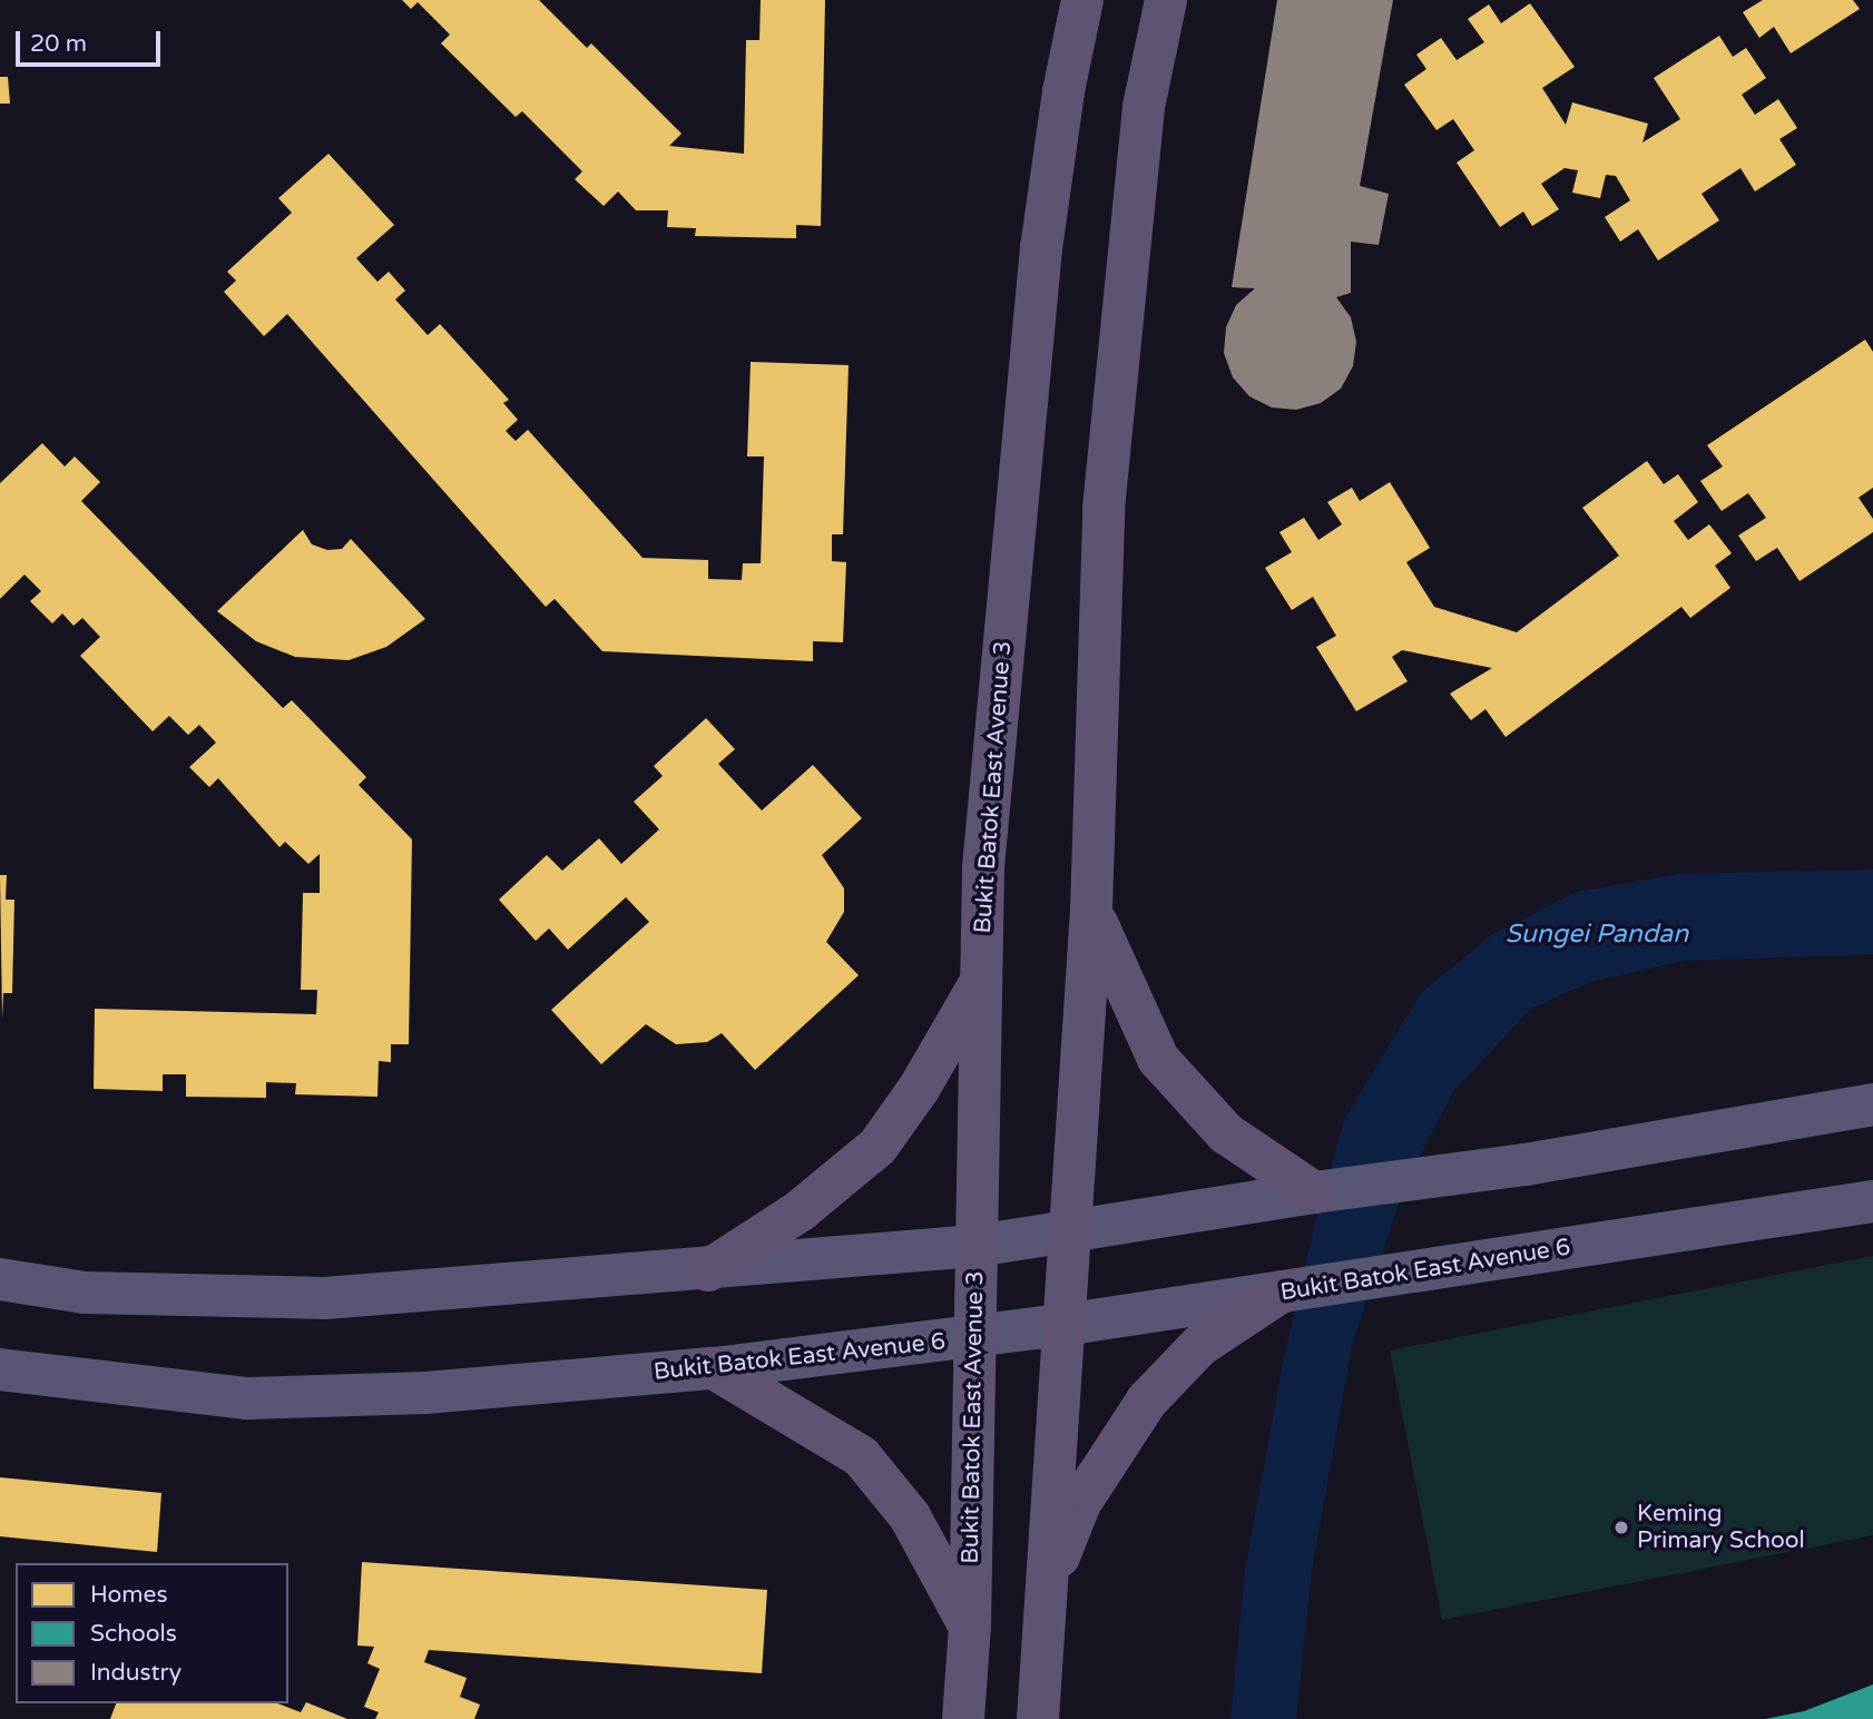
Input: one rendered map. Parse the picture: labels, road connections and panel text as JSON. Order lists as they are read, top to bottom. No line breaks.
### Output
{"streets":{"main road":["Bukit Batok East Avenue 3","Bukit Batok East Avenue 6"]},"crossings":[["Bukit Batok East Avenue 3","Bukit Batok East Avenue 6"]],"water":["Sungei Pandan"],"places":["Keming Primary School"],"legend":["Homes","Schools","Industry"],"scale_bar":"20 m"}
